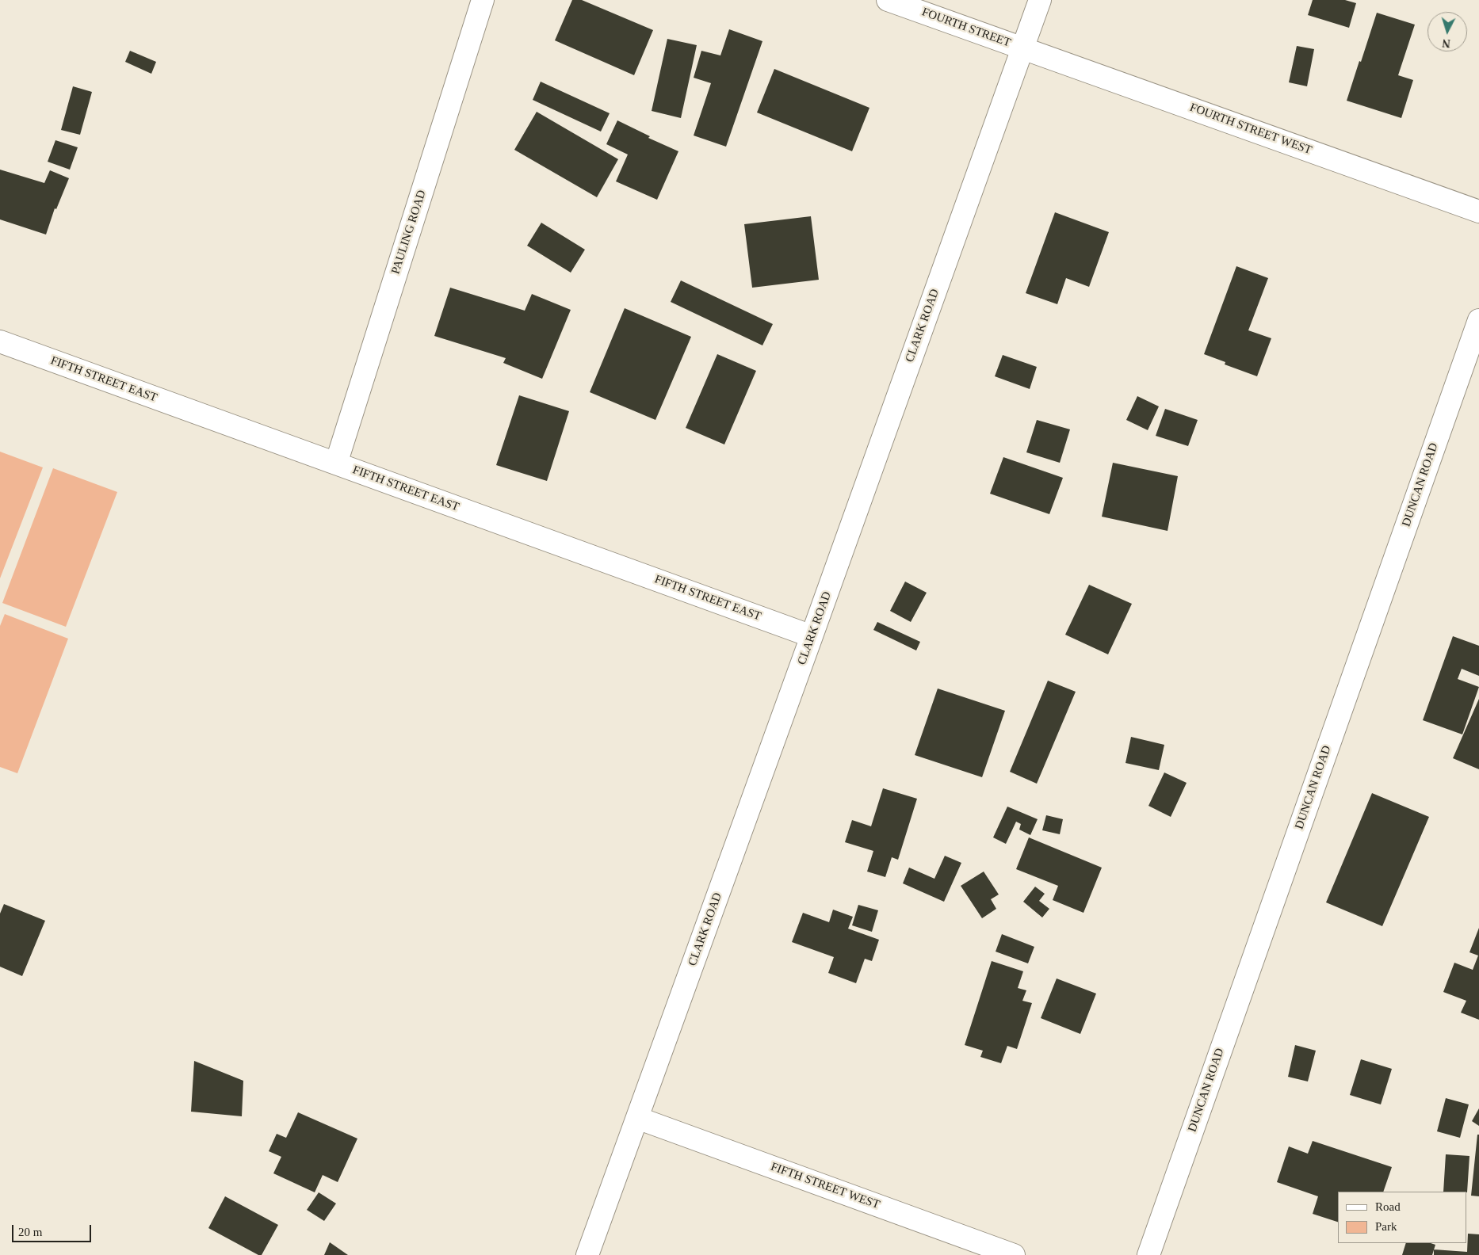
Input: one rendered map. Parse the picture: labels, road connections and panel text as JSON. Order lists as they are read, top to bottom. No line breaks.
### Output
{"streets":{"street":["FOURTH STREET","FOURTH STREET WEST","PAULING ROAD","CLARK ROAD","FIFTH STREET EAST","DUNCAN ROAD","FIFTH STREET WEST"]},"crossings":[["FOURTH STREET","FOURTH STREET WEST"],["FOURTH STREET","CLARK ROAD"],["FOURTH STREET WEST","CLARK ROAD"],["PAULING ROAD","FIFTH STREET EAST"],["CLARK ROAD","FIFTH STREET EAST"],["CLARK ROAD","FIFTH STREET WEST"]],"legend":["Road","Park"],"scale_bar":"20 m","north":"bottom"}
